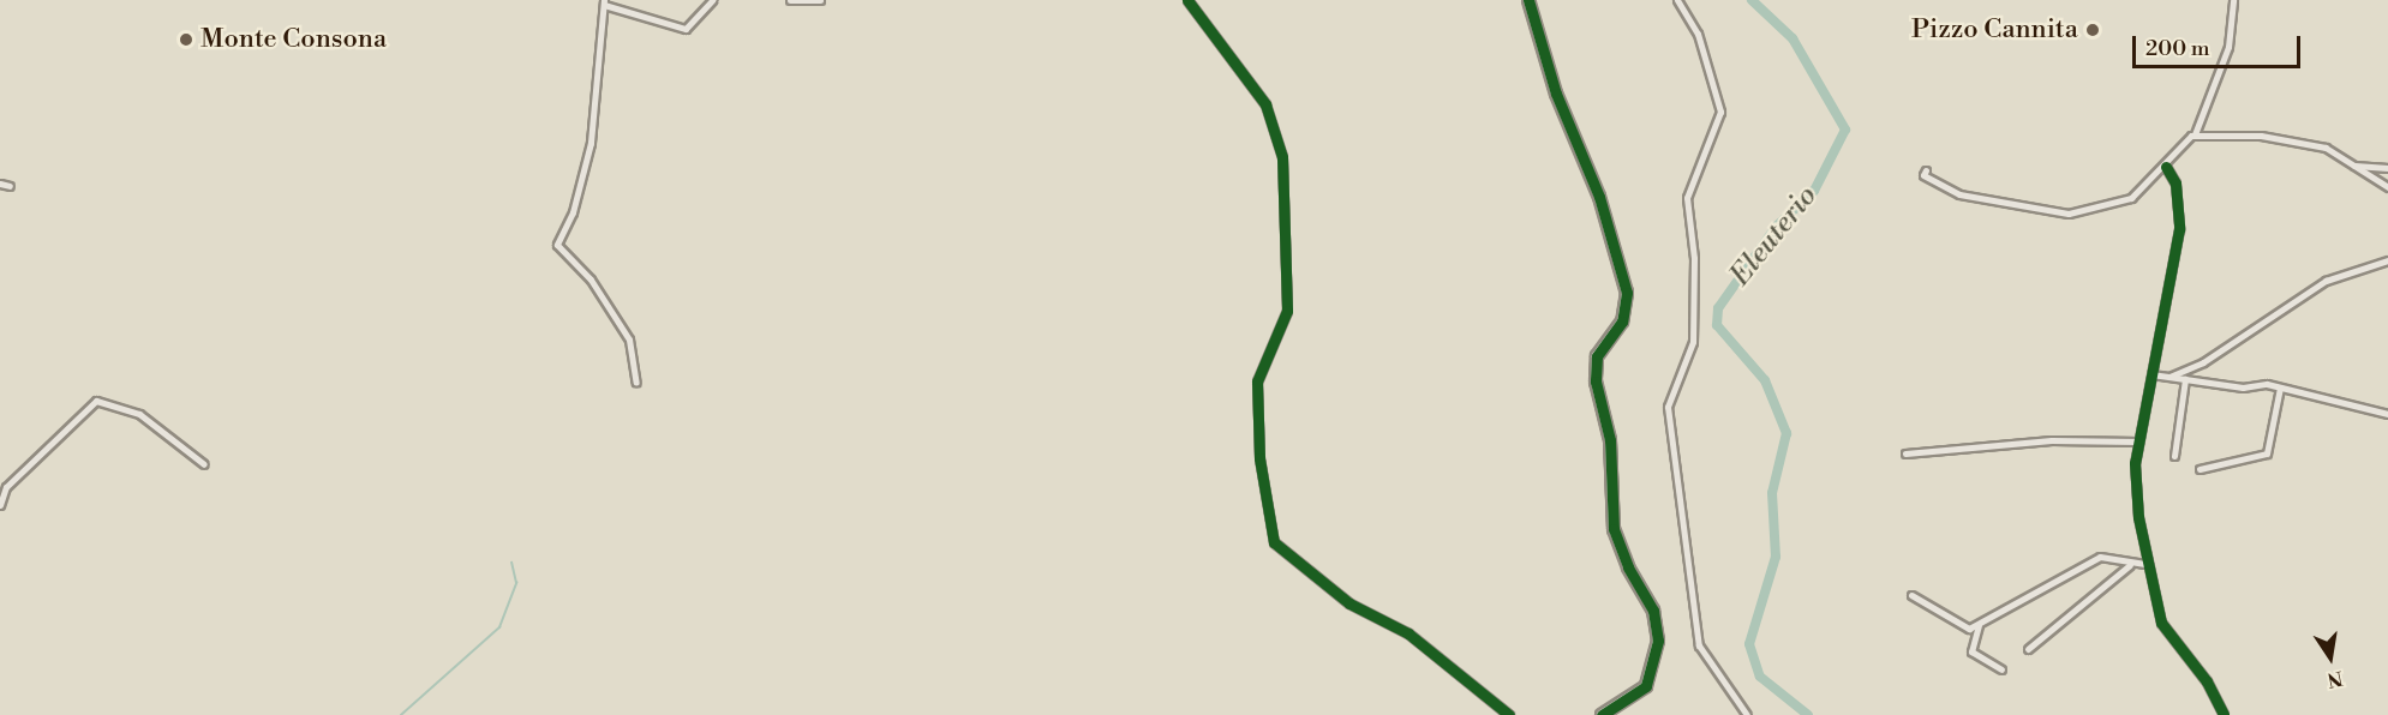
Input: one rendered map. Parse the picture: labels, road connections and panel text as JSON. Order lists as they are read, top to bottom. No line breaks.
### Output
{"water":["Eleuterio"],"places":["Pizzo Cannita","Monte Consona"],"scale_bar":"200 m","north":"bottom"}
